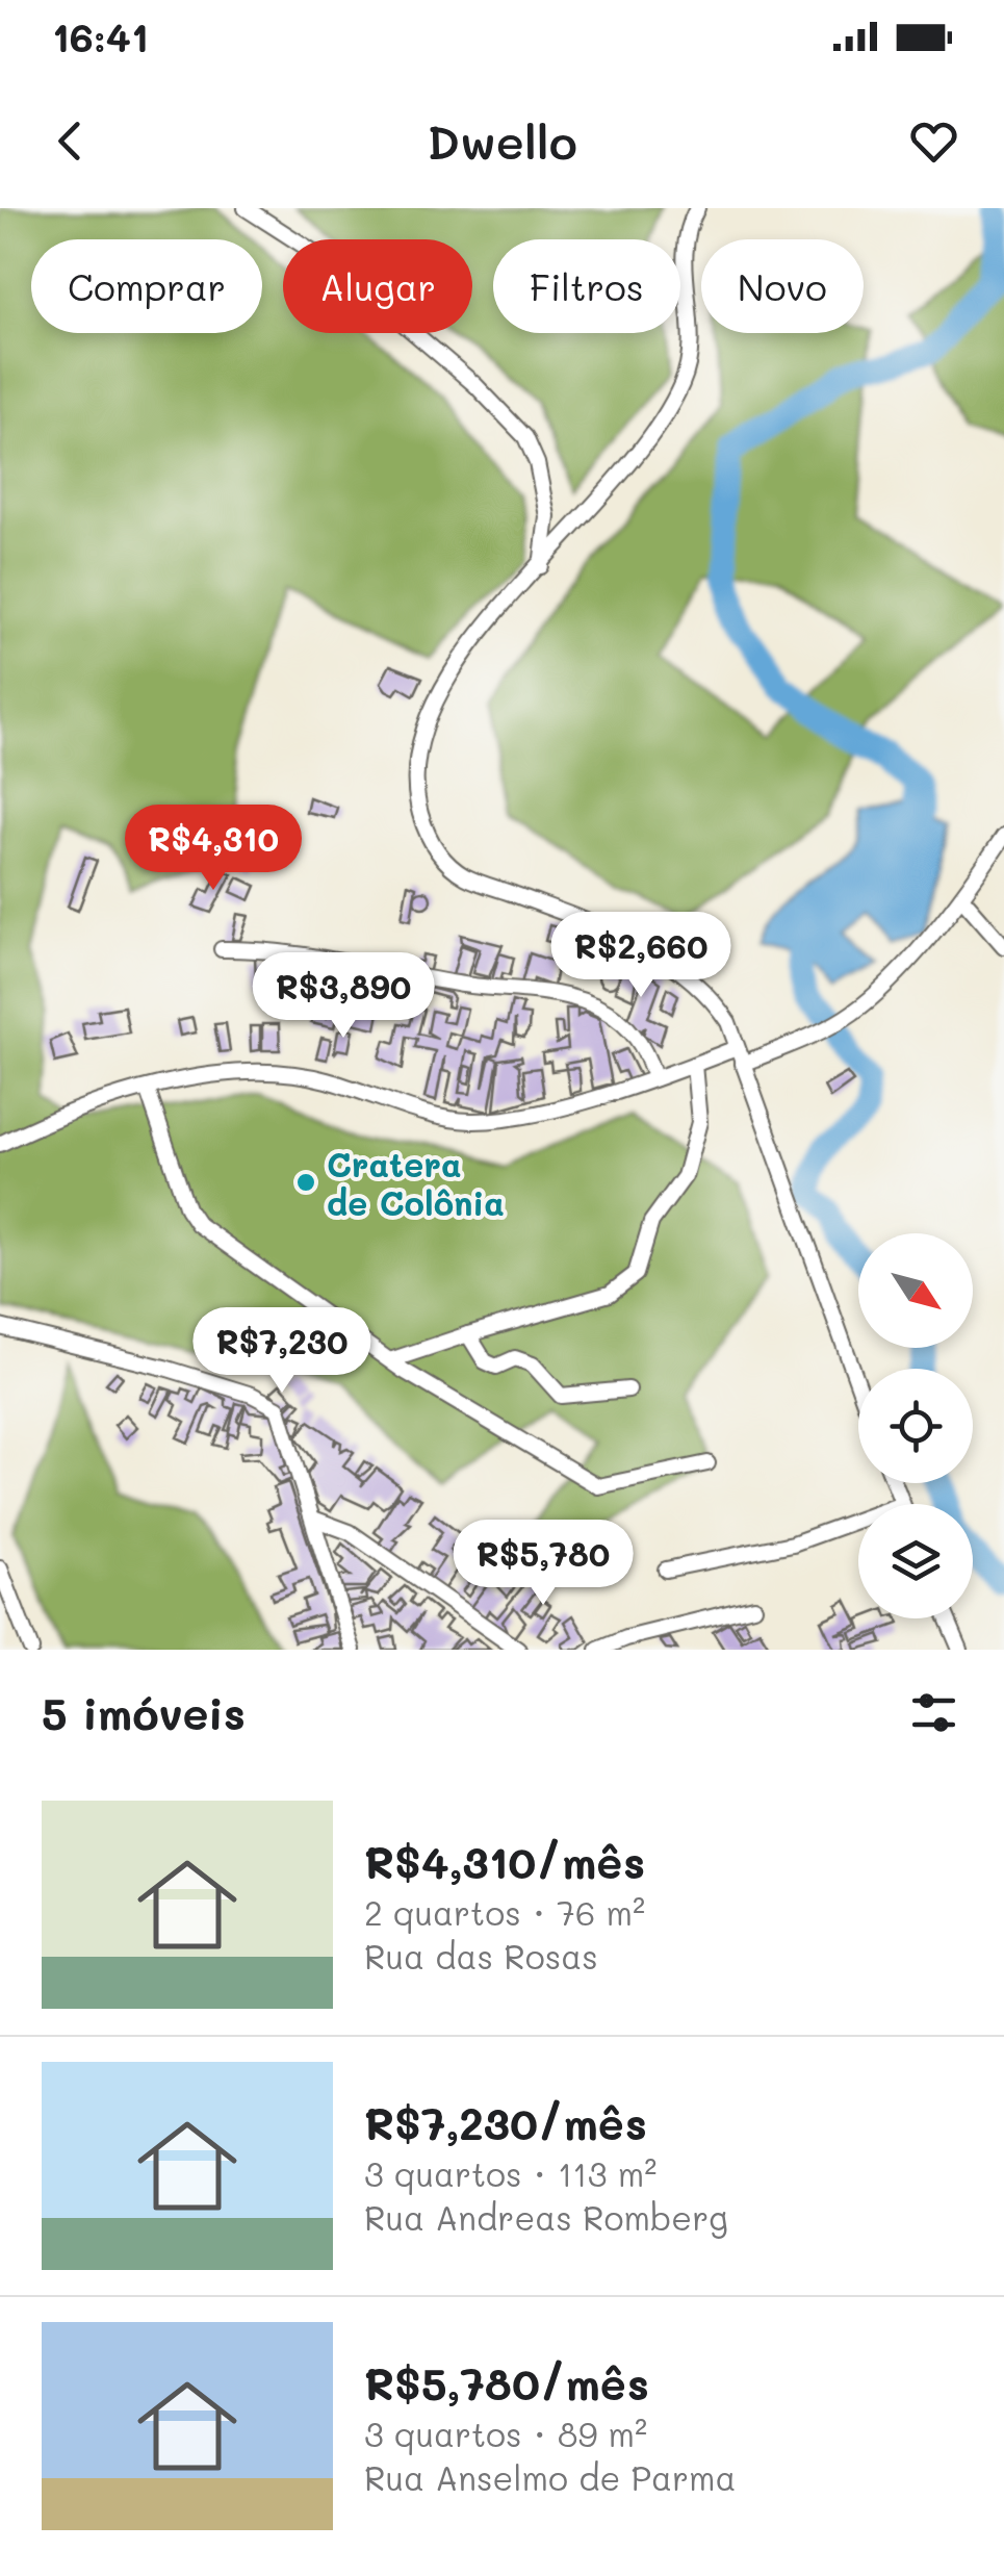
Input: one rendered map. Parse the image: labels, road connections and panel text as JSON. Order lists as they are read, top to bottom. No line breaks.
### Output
{"places":["Cratera de Colônia"],"north":"bottom right","page":{"status":"16:41","header":"Dwello","chip":["Comprar","Alugar","Filtros","Novo"],"price":["R$4,310","R$2,660","R$3,890","R$7,230","R$5,780"],"heading":"5 imóveis","list":[{"name":"R$4,310/mês","note":"2 quartos · 76 m² · Rua das Rosas"},{"name":"R$7,230/mês","note":"3 quartos · 113 m² · Rua Andreas Romberg"},{"name":"R$5,780/mês","note":"3 quartos · 89 m² · Rua Anselmo de Parma"}]}}
